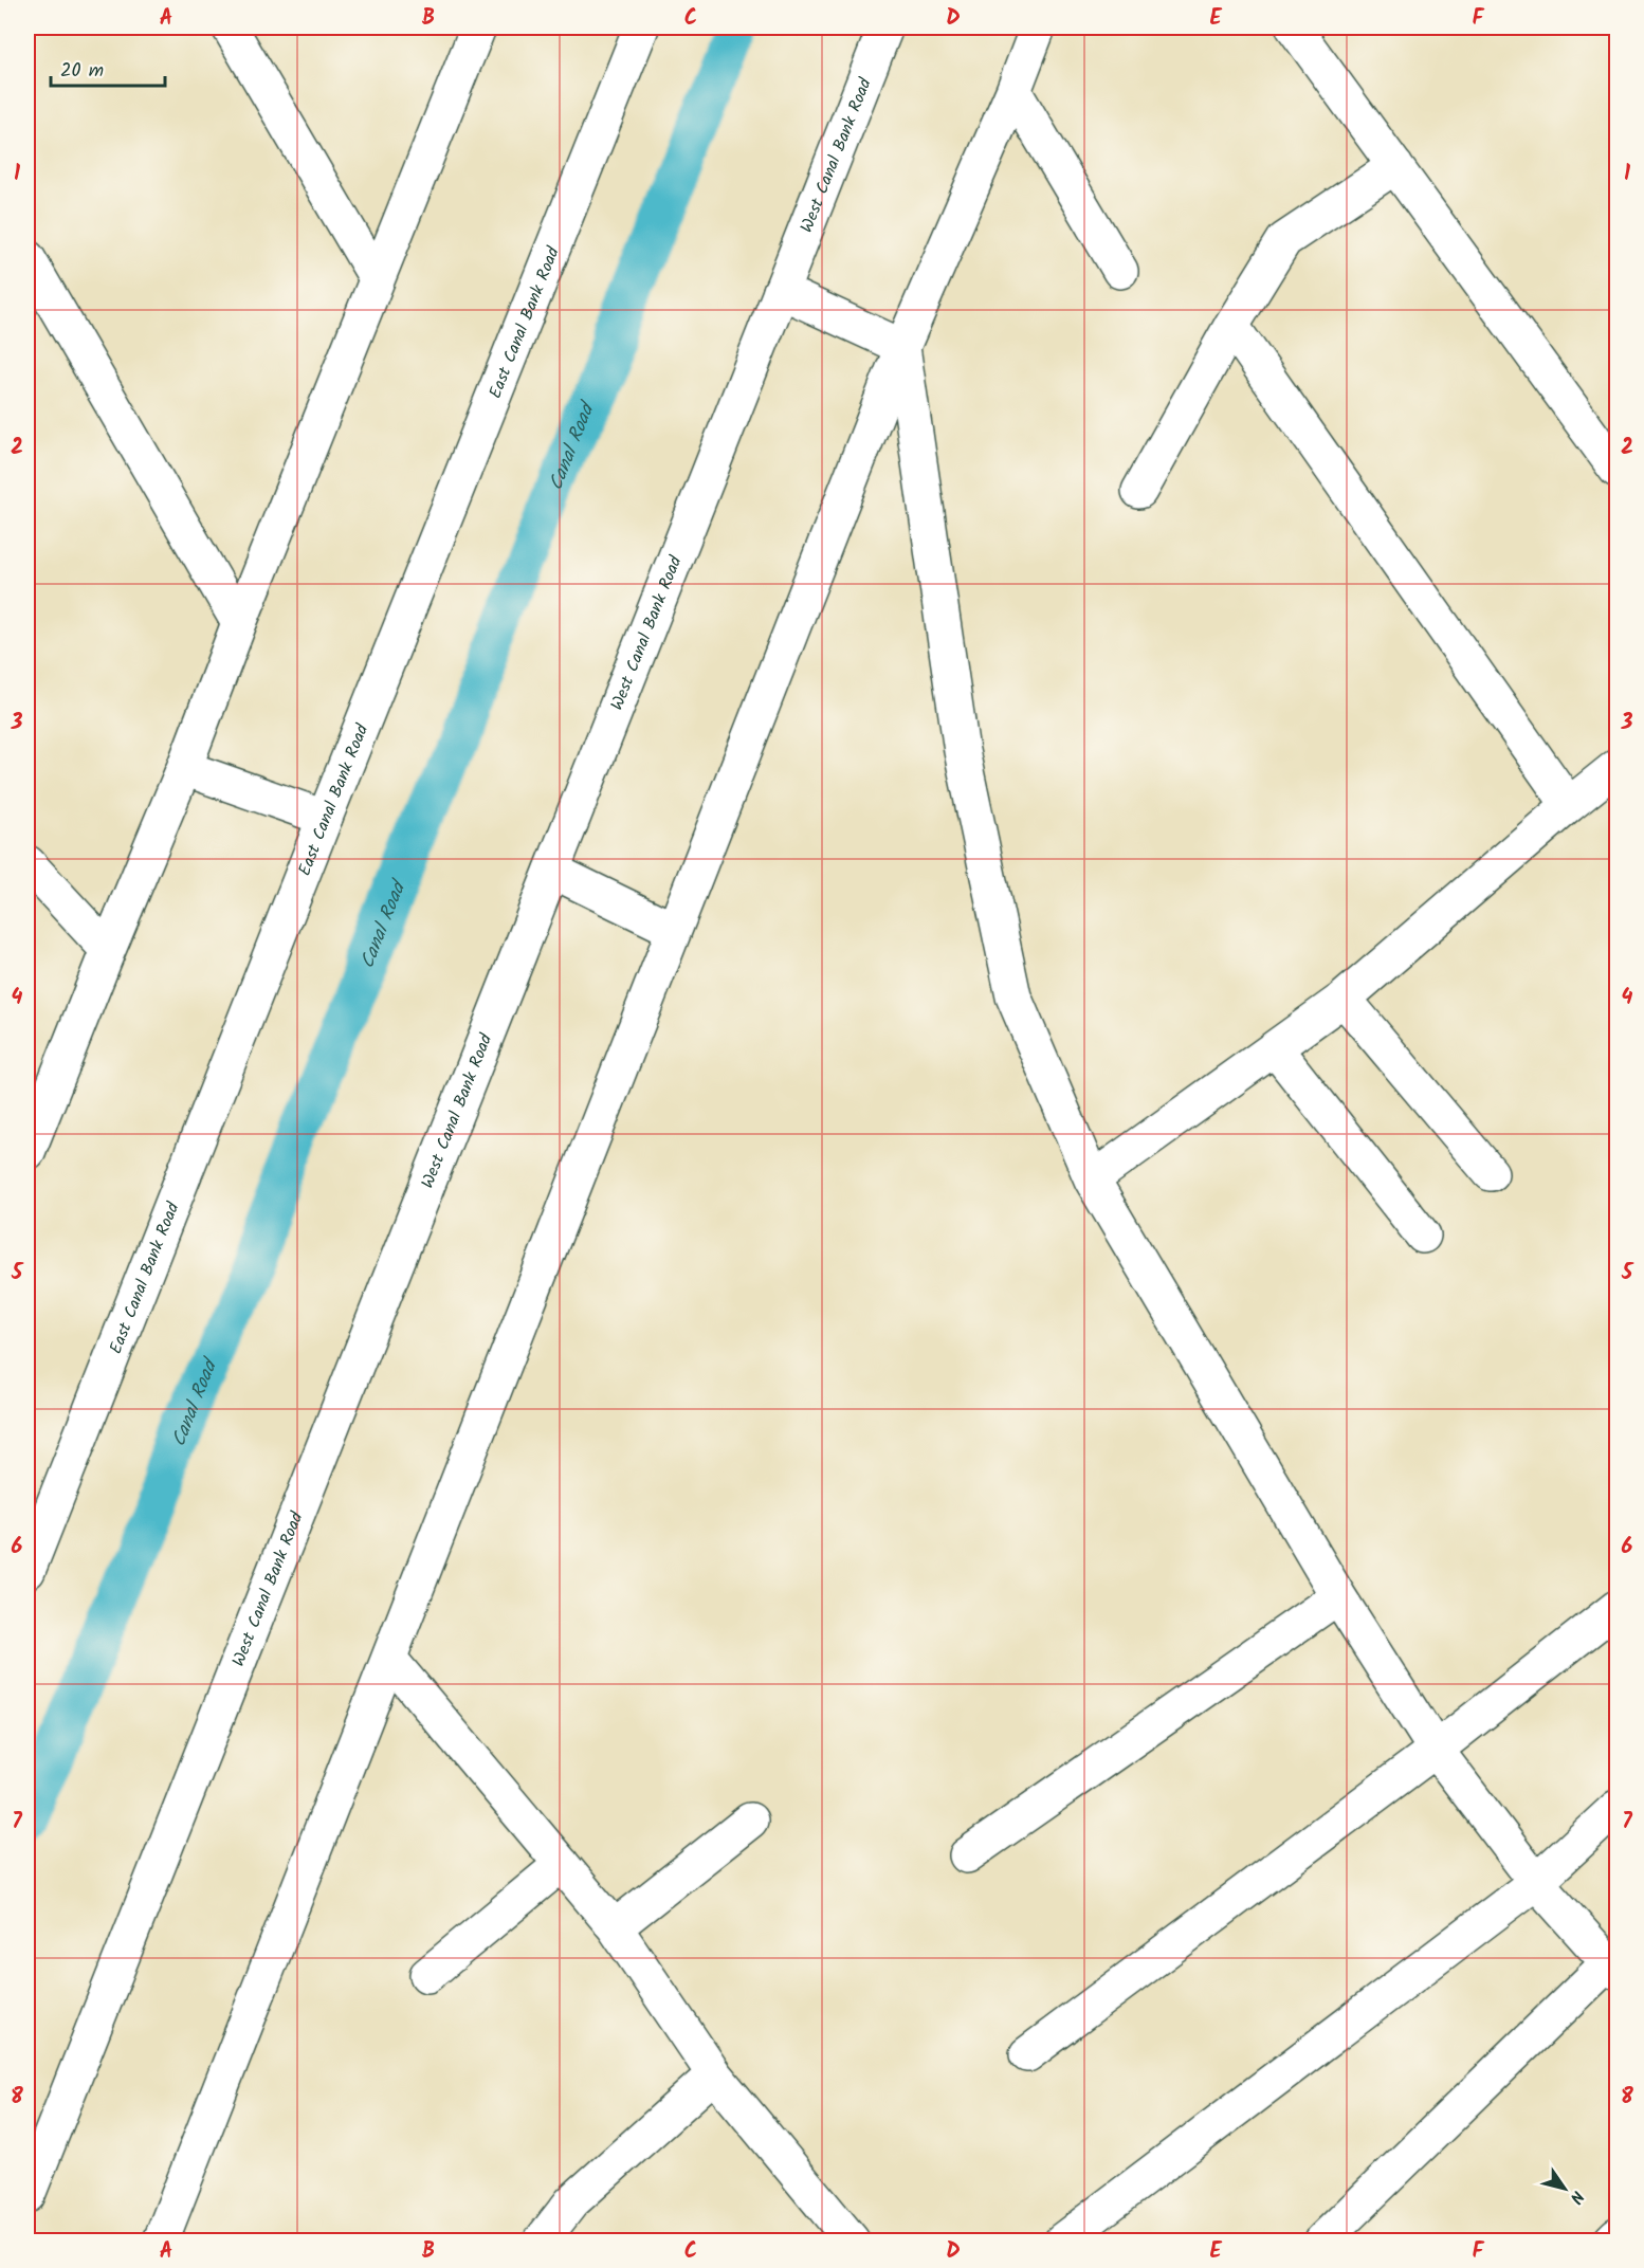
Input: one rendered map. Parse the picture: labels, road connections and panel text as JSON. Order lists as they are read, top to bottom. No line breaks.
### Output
{"streets":{"main road":["West Canal Bank Road","East Canal Bank Road"]},"water":["Canal Road"],"scale_bar":"20 m","north":"bottom right","grid":{"columns":["A","B","C","D","E","F"],"rows":["1","2","3","4","5","6","7","8"]}}
